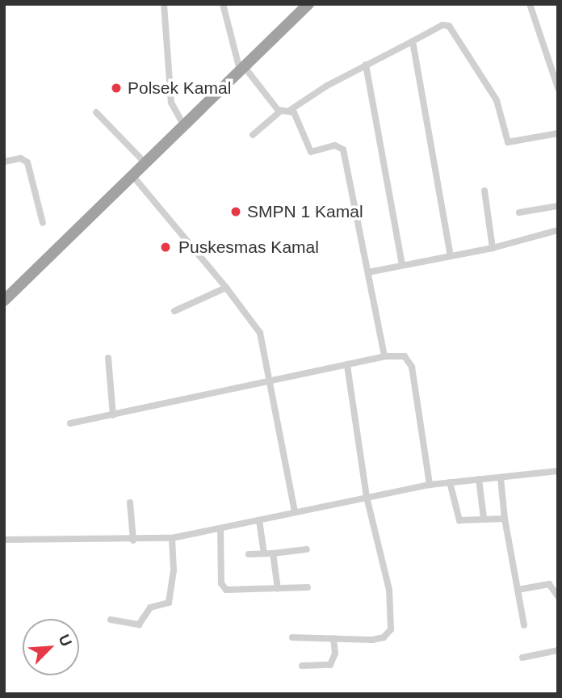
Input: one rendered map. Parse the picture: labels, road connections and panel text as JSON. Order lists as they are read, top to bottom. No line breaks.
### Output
{"places":["Polsek Kamal","SMPN 1 Kamal","Puskesmas Kamal"],"north":"top right"}
